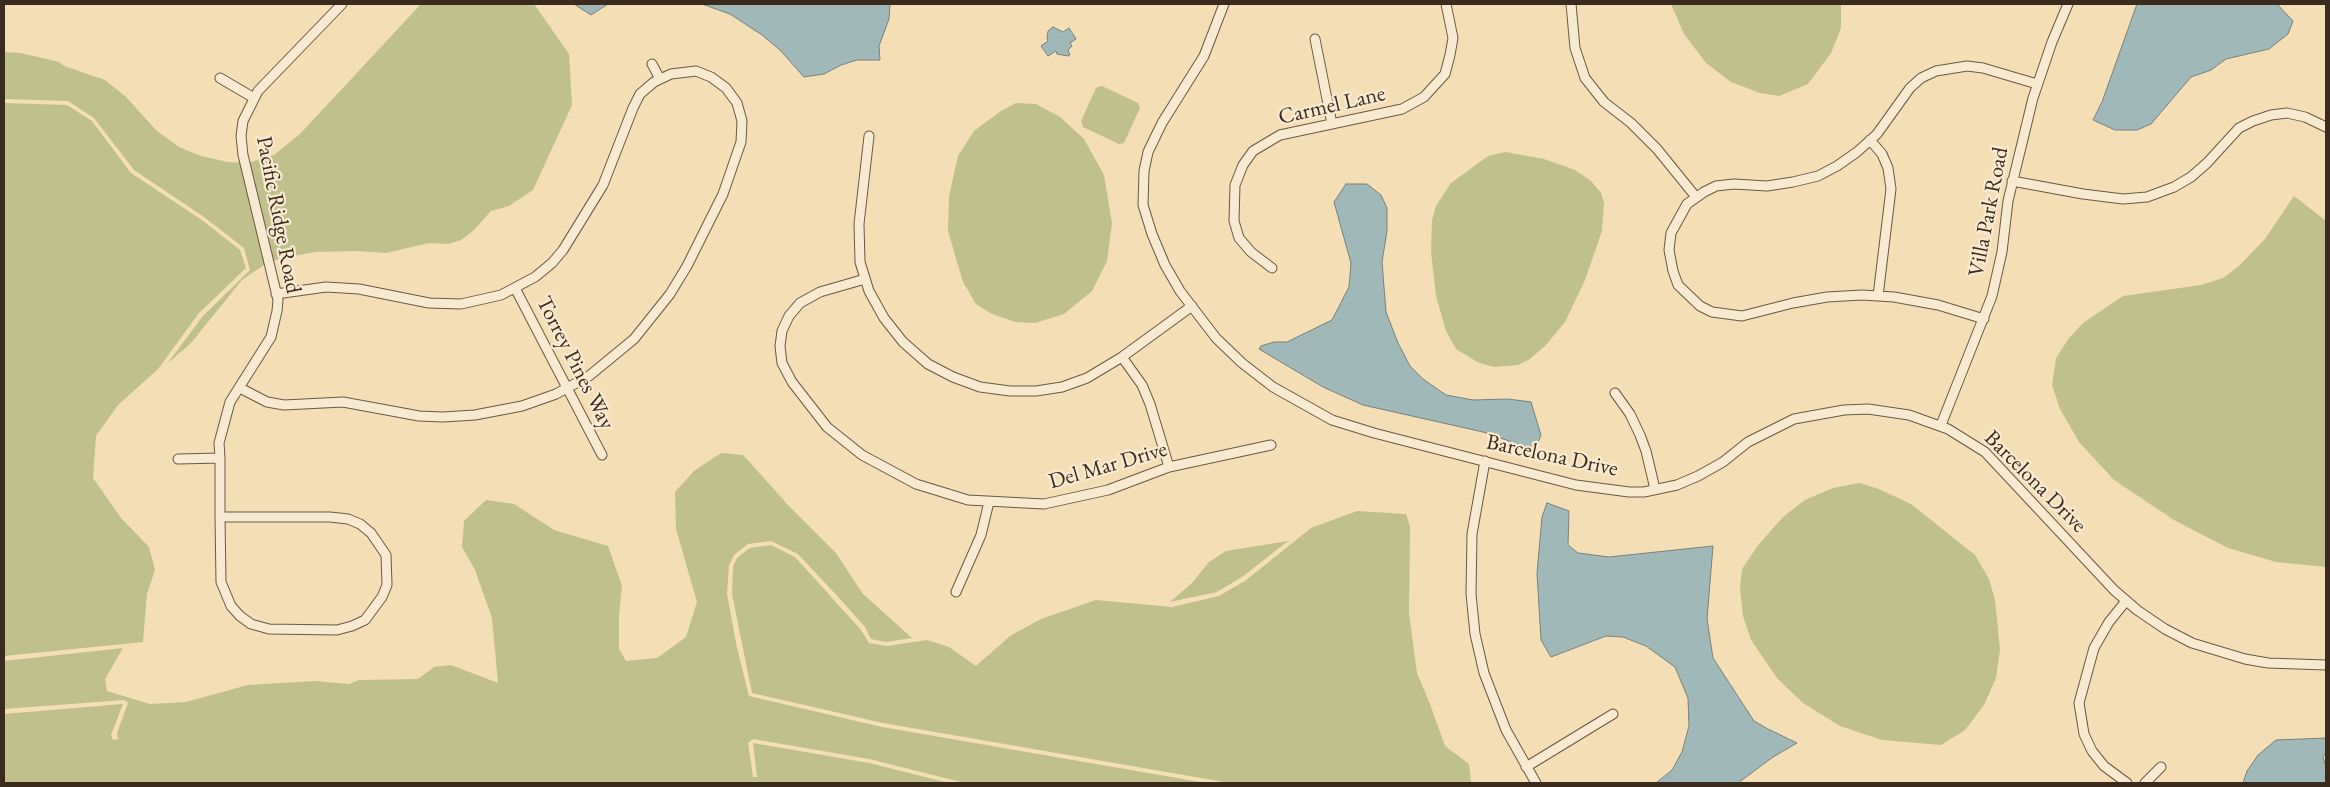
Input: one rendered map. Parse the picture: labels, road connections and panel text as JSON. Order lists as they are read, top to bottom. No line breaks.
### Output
{"streets":{"street":["Carmel Lane","Villa Park Road","Pacific Ridge Road","Torrey Pines Way","Barcelona Drive","Del Mar Drive"]},"crossings":[["Villa Park Road","Barcelona Drive"]]}
